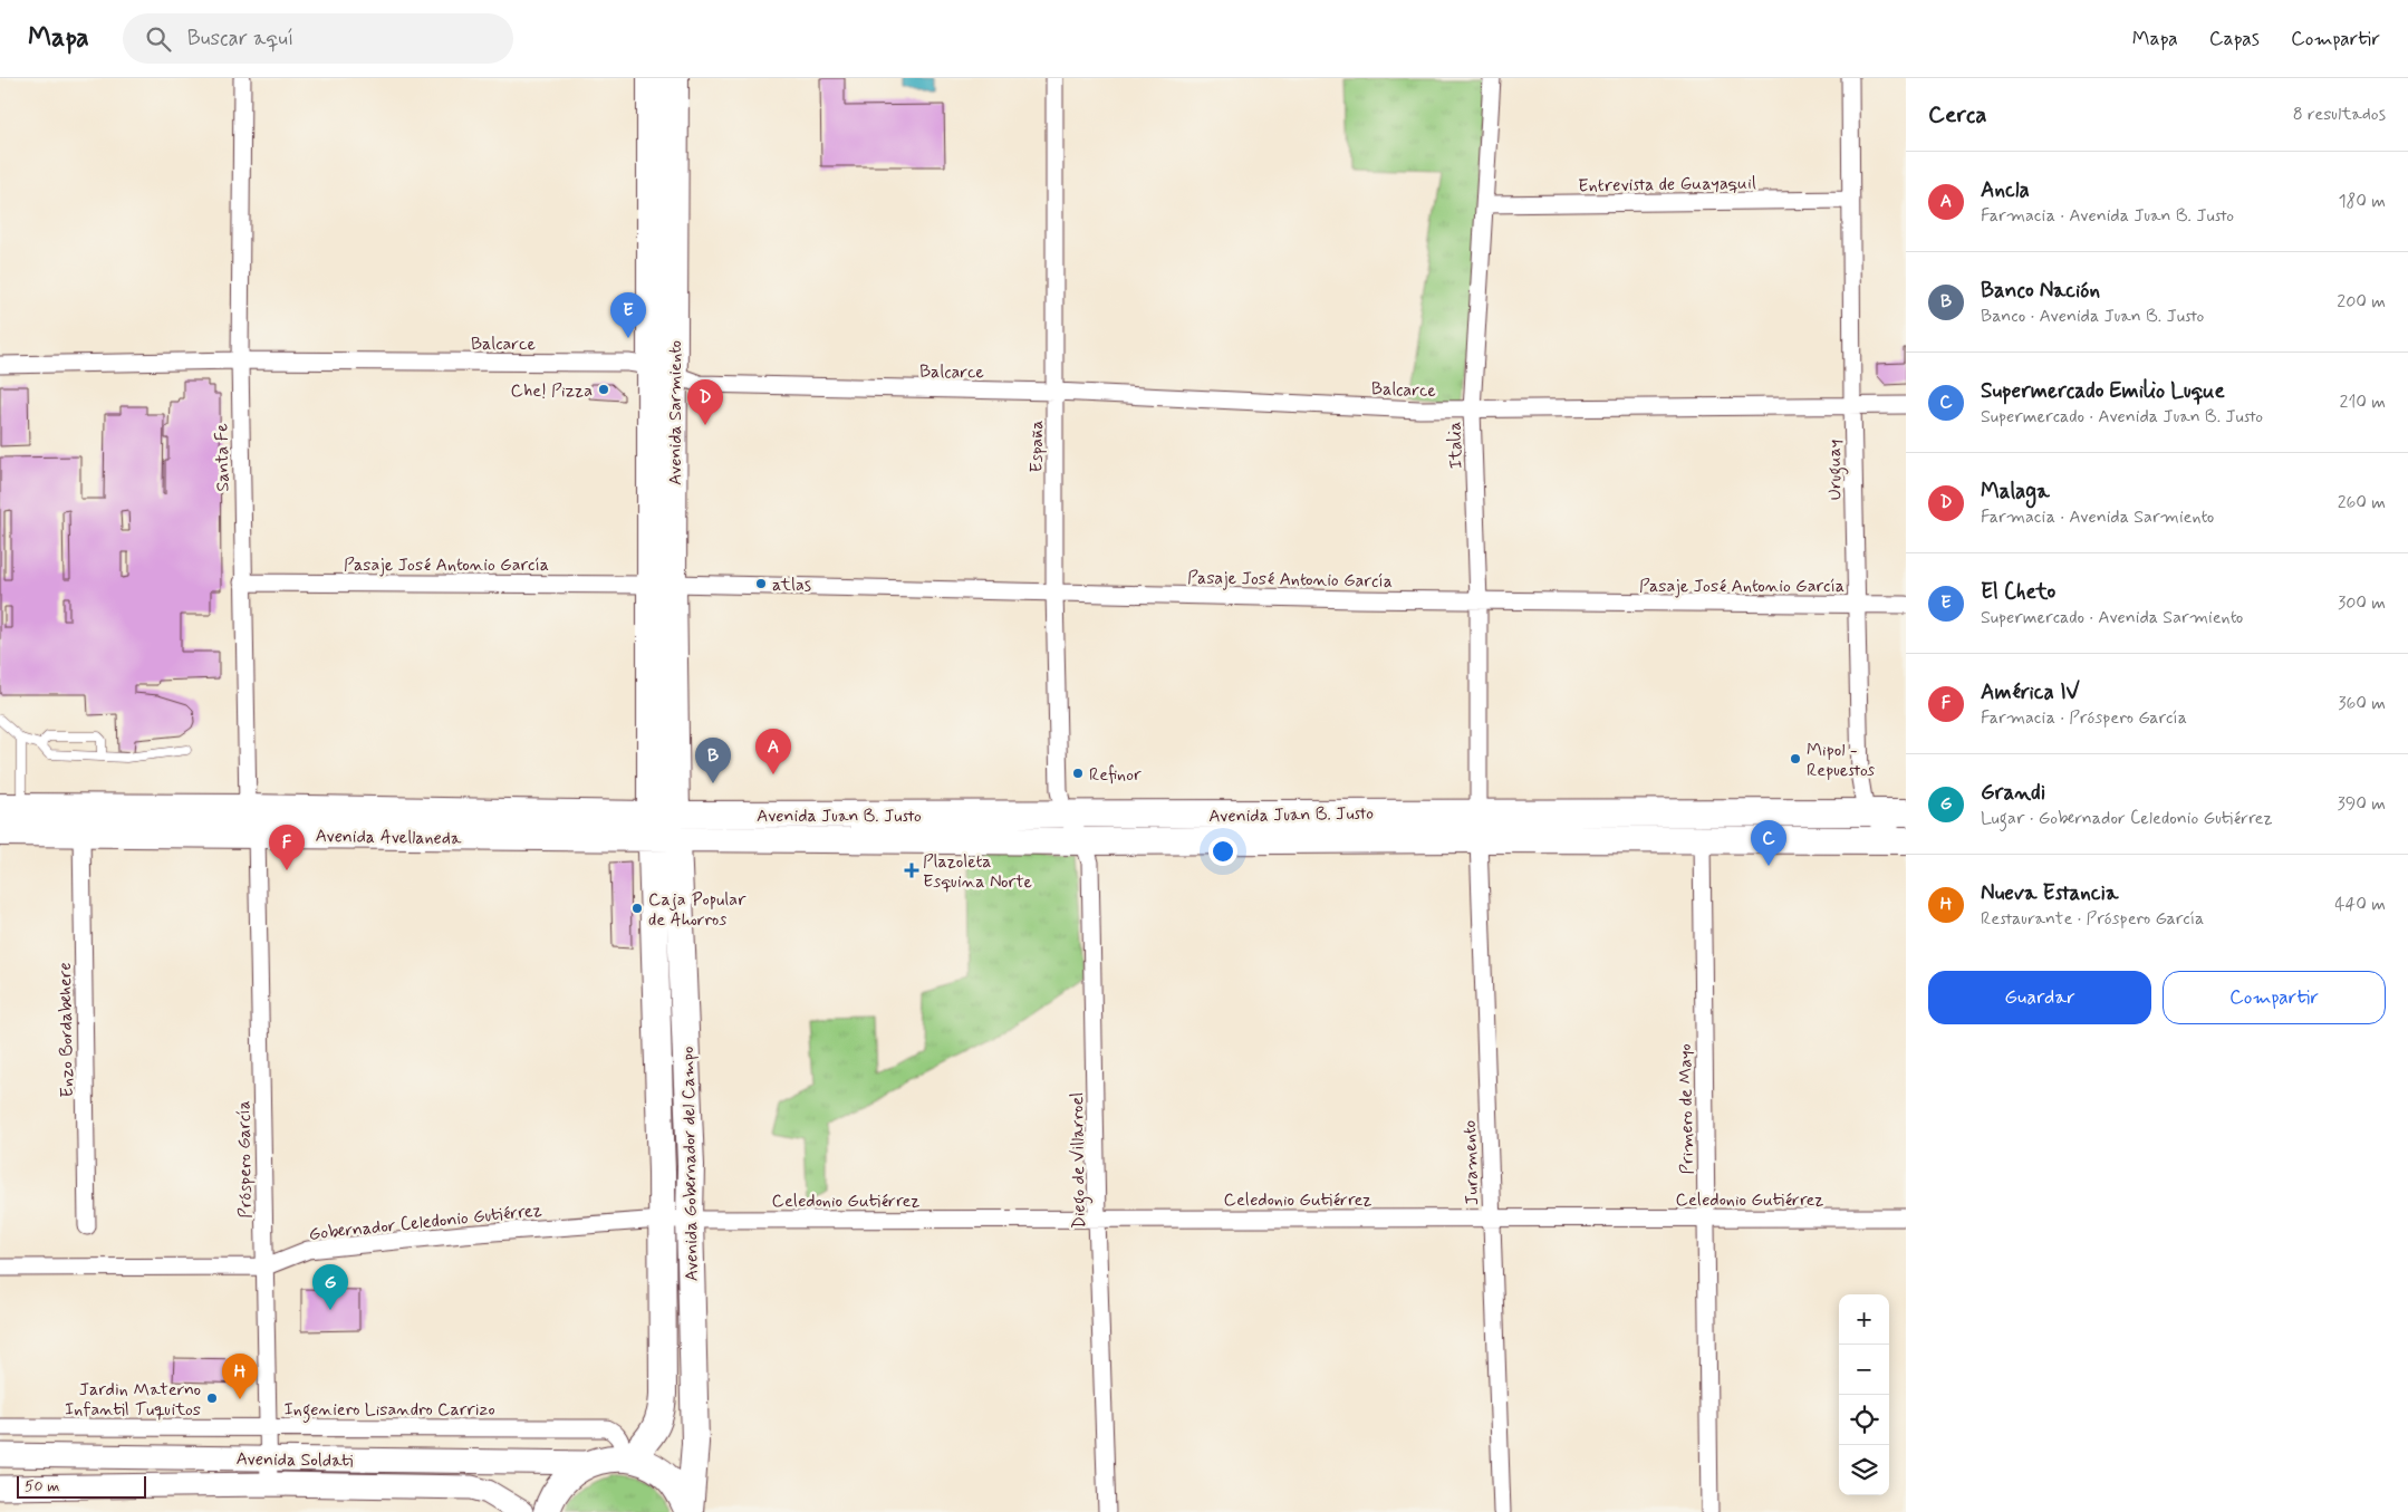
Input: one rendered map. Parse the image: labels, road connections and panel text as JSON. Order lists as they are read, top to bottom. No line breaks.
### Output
{"streets":{"main road":["Avenida Sarmiento","Avenida Juan B. Justo","Avenida Avellaneda","Avenida Gobernador del Campo","Avenida Soldati"],"street":["Entrevista de Guayaquil","Balcarce","Italia","España","Santa Fe","Uruguay","Pasaje José Antonio García","Enzo Bordabehere","Primero de Mayo","Próspero García","Diego de Villarroel","Juramento","Celedonio Gutiérrez","Gobernador Celedonio Gutiérrez","Ingeniero Lisandro Carrizo"]},"crossings":[["Entrevista de Guayaquil","Italia"],["Entrevista de Guayaquil","Uruguay"],["Balcarce","Avenida Sarmiento"],["Balcarce","Italia"],["Balcarce","España"],["Balcarce","Santa Fe"],["Balcarce","Uruguay"],["Avenida Sarmiento","Pasaje José Antonio García"],["Avenida Sarmiento","Avenida Juan B. Justo"],["Avenida Sarmiento","Avenida Avellaneda"],["Avenida Sarmiento","Avenida Gobernador del Campo"],["Italia","Pasaje José Antonio García"],["Italia","Avenida Juan B. Justo"],["Italia","Juramento"],["España","Pasaje José Antonio García"],["España","Avenida Juan B. Justo"],["España","Diego de Villarroel"],["Santa Fe","Pasaje José Antonio García"],["Santa Fe","Avenida Avellaneda"],["Santa Fe","Próspero García"],["Uruguay","Pasaje José Antonio García"],["Uruguay","Avenida Juan B. Justo"],["Avenida Juan B. Justo","Avenida Avellaneda"],["Avenida Juan B. Justo","Primero de Mayo"],["Avenida Juan B. Justo","Diego de Villarroel"],["Avenida Juan B. Justo","Juramento"],["Avenida Juan B. Justo","Avenida Gobernador del Campo"],["Avenida Avellaneda","Enzo Bordabehere"],["Avenida Avellaneda","Próspero García"],["Avenida Avellaneda","Avenida Gobernador del Campo"],["Primero de Mayo","Celedonio Gutiérrez"],["Próspero García","Gobernador Celedonio Gutiérrez"],["Próspero García","Ingeniero Lisandro Carrizo"],["Próspero García","Avenida Soldati"],["Diego de Villarroel","Celedonio Gutiérrez"],["Juramento","Celedonio Gutiérrez"],["Avenida Gobernador del Campo","Celedonio Gutiérrez"],["Avenida Gobernador del Campo","Gobernador Celedonio Gutiérrez"],["Avenida Gobernador del Campo","Ingeniero Lisandro Carrizo"],["Celedonio Gutiérrez","Gobernador Celedonio Gutiérrez"]],"places":{"other":["Che! Pizza","atlas","Mipol - Repuestos","Refinor","Caja Popular de Ahorros","Jardin Materno Infantil Tuquitos"],"health":["Plazoleta Esquina Norte"]},"scale_bar":"50 m","page":{"header":"Mapa","search":"Buscar aquí","nav":["Mapa","Capas","Compartir"],"heading":["Cerca","8 resultados"],"list":[{"mark":"A","name":"Ancla","note":"Farmacia · Avenida Juan B. Justo","value":"180 m"},{"mark":"B","name":"Banco Nación","note":"Banco · Avenida Juan B. Justo","value":"200 m"},{"mark":"C","name":"Supermercado Emilio Luque","note":"Supermercado · Avenida Juan B. Justo","value":"210 m"},{"mark":"D","name":"Malaga","note":"Farmacia · Avenida Sarmiento","value":"260 m"},{"mark":"E","name":"El Cheto","note":"Supermercado · Avenida Sarmiento","value":"300 m"},{"mark":"F","name":"América IV","note":"Farmacia · Próspero García","value":"360 m"},{"mark":"G","name":"Grandi","note":"Lugar · Gobernador Celedonio Gutiérrez","value":"390 m"},{"mark":"H","name":"Nueva Estancia","note":"Restaurante · Próspero García","value":"440 m"}],"pins":["E","D","A","B","C","F","G","H"],"buttons":["Guardar","Compartir"],"map_buttons":["+","−"],"scale":"50 m"}}
